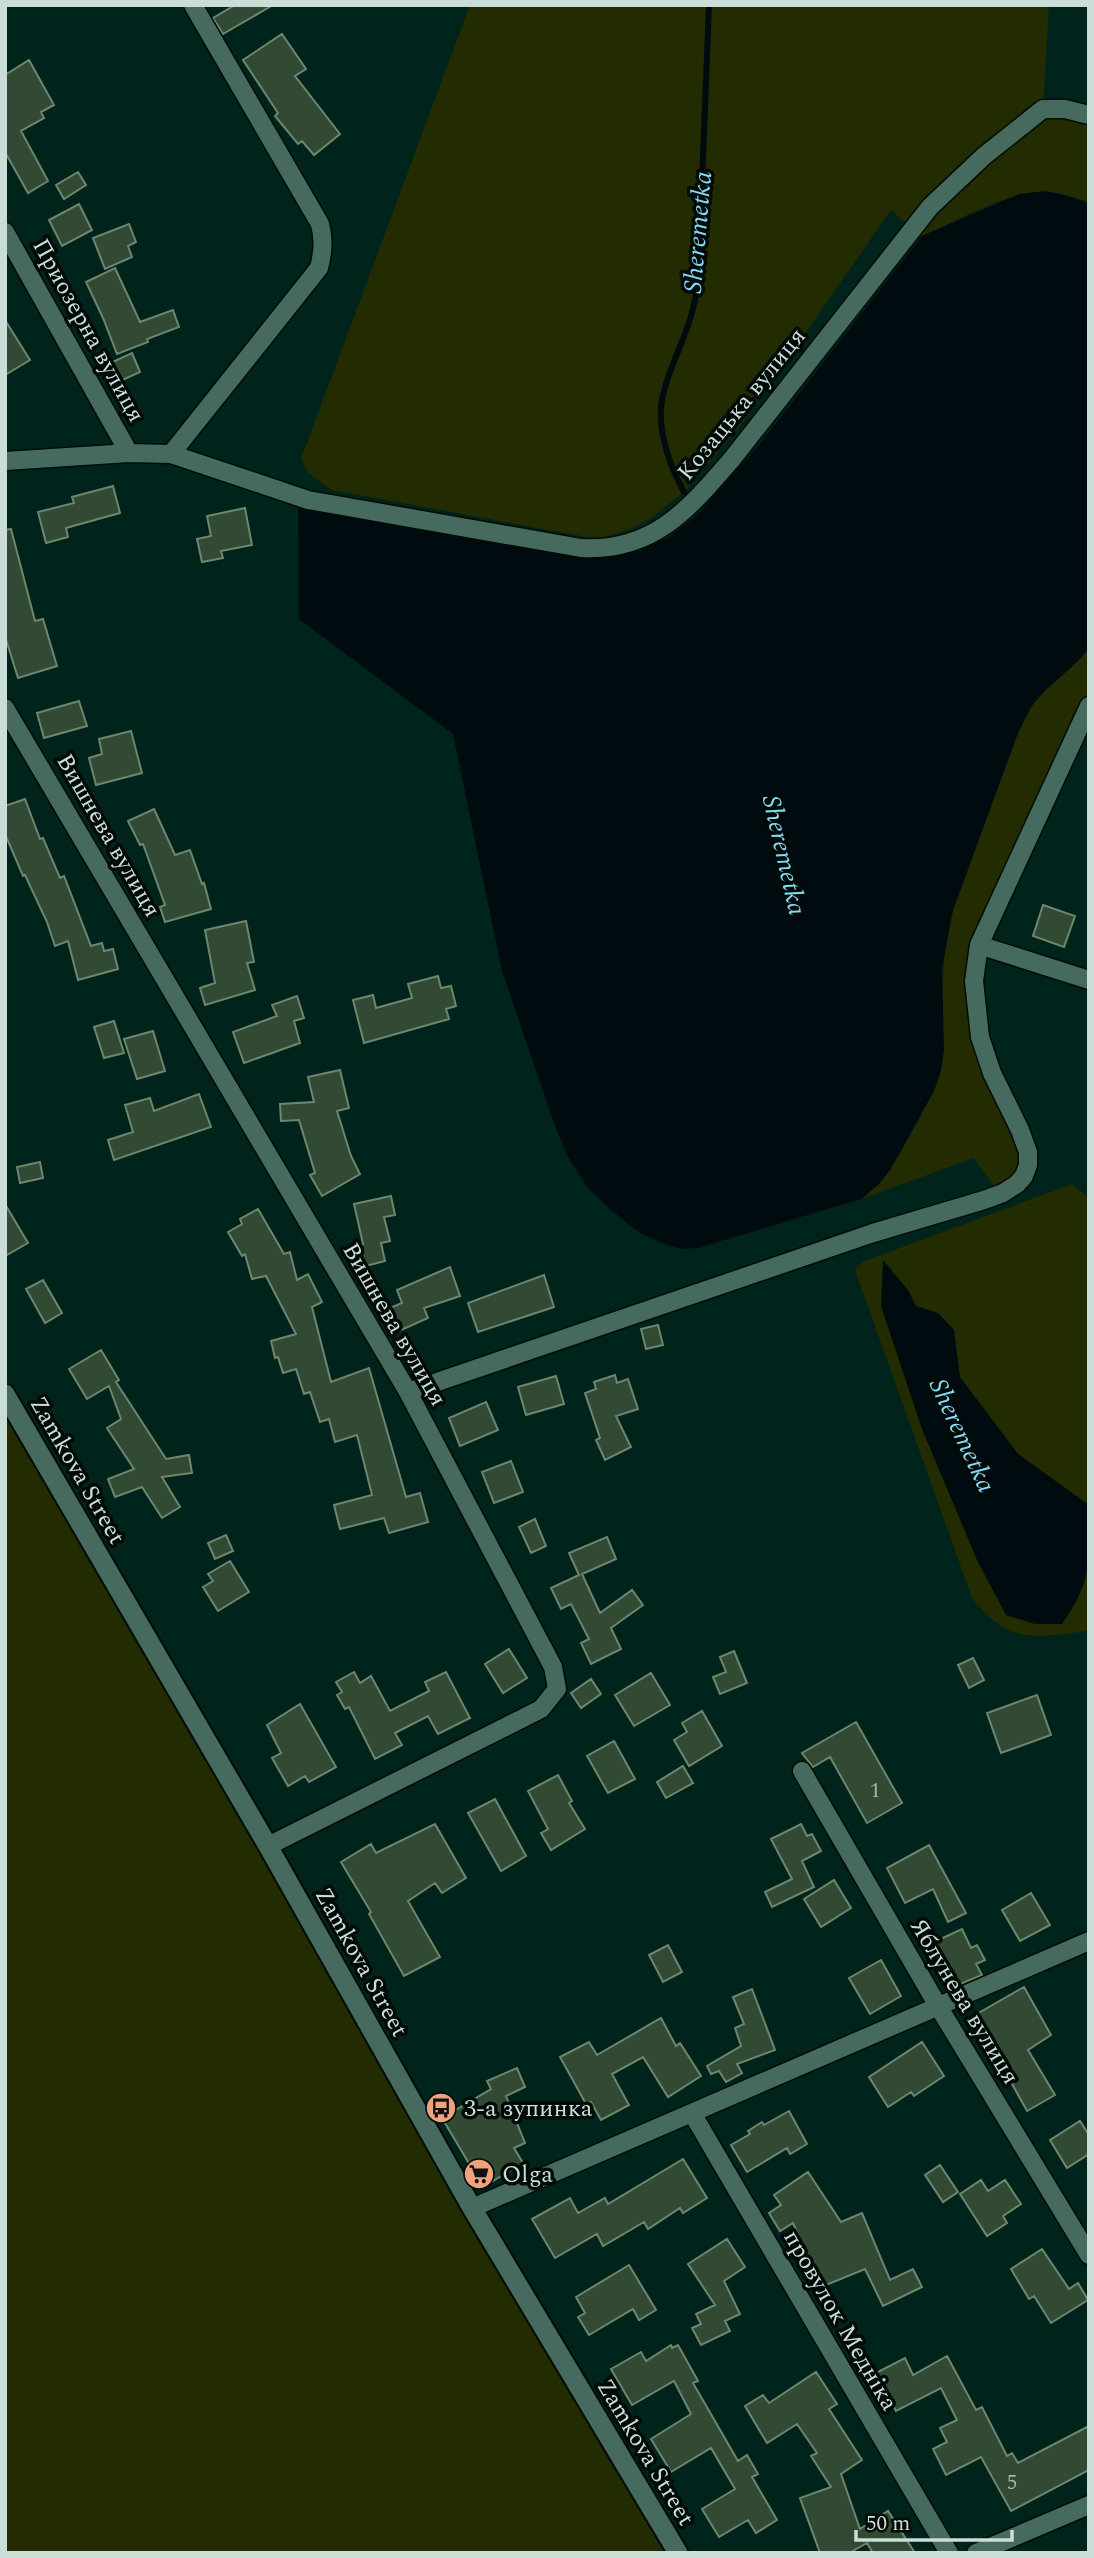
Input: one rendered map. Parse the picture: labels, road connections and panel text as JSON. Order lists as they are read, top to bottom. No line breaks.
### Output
{"streets":{"street":["Приозерна вулиця","Козацька вулиця","Вишнева вулиця","Zamkova Street","Яблунева вулиця","провулок Медніка"]},"crossings":[["Приозерна вулиця","Козацька вулиця"],["Вишнева вулиця","Zamkova Street"]],"water":["Sheremetka"],"places":{"bus stop":["3-а зупинка"],"supermarket":["Olga"]},"house_numbers":["1","5"],"scale_bar":"50 m"}
